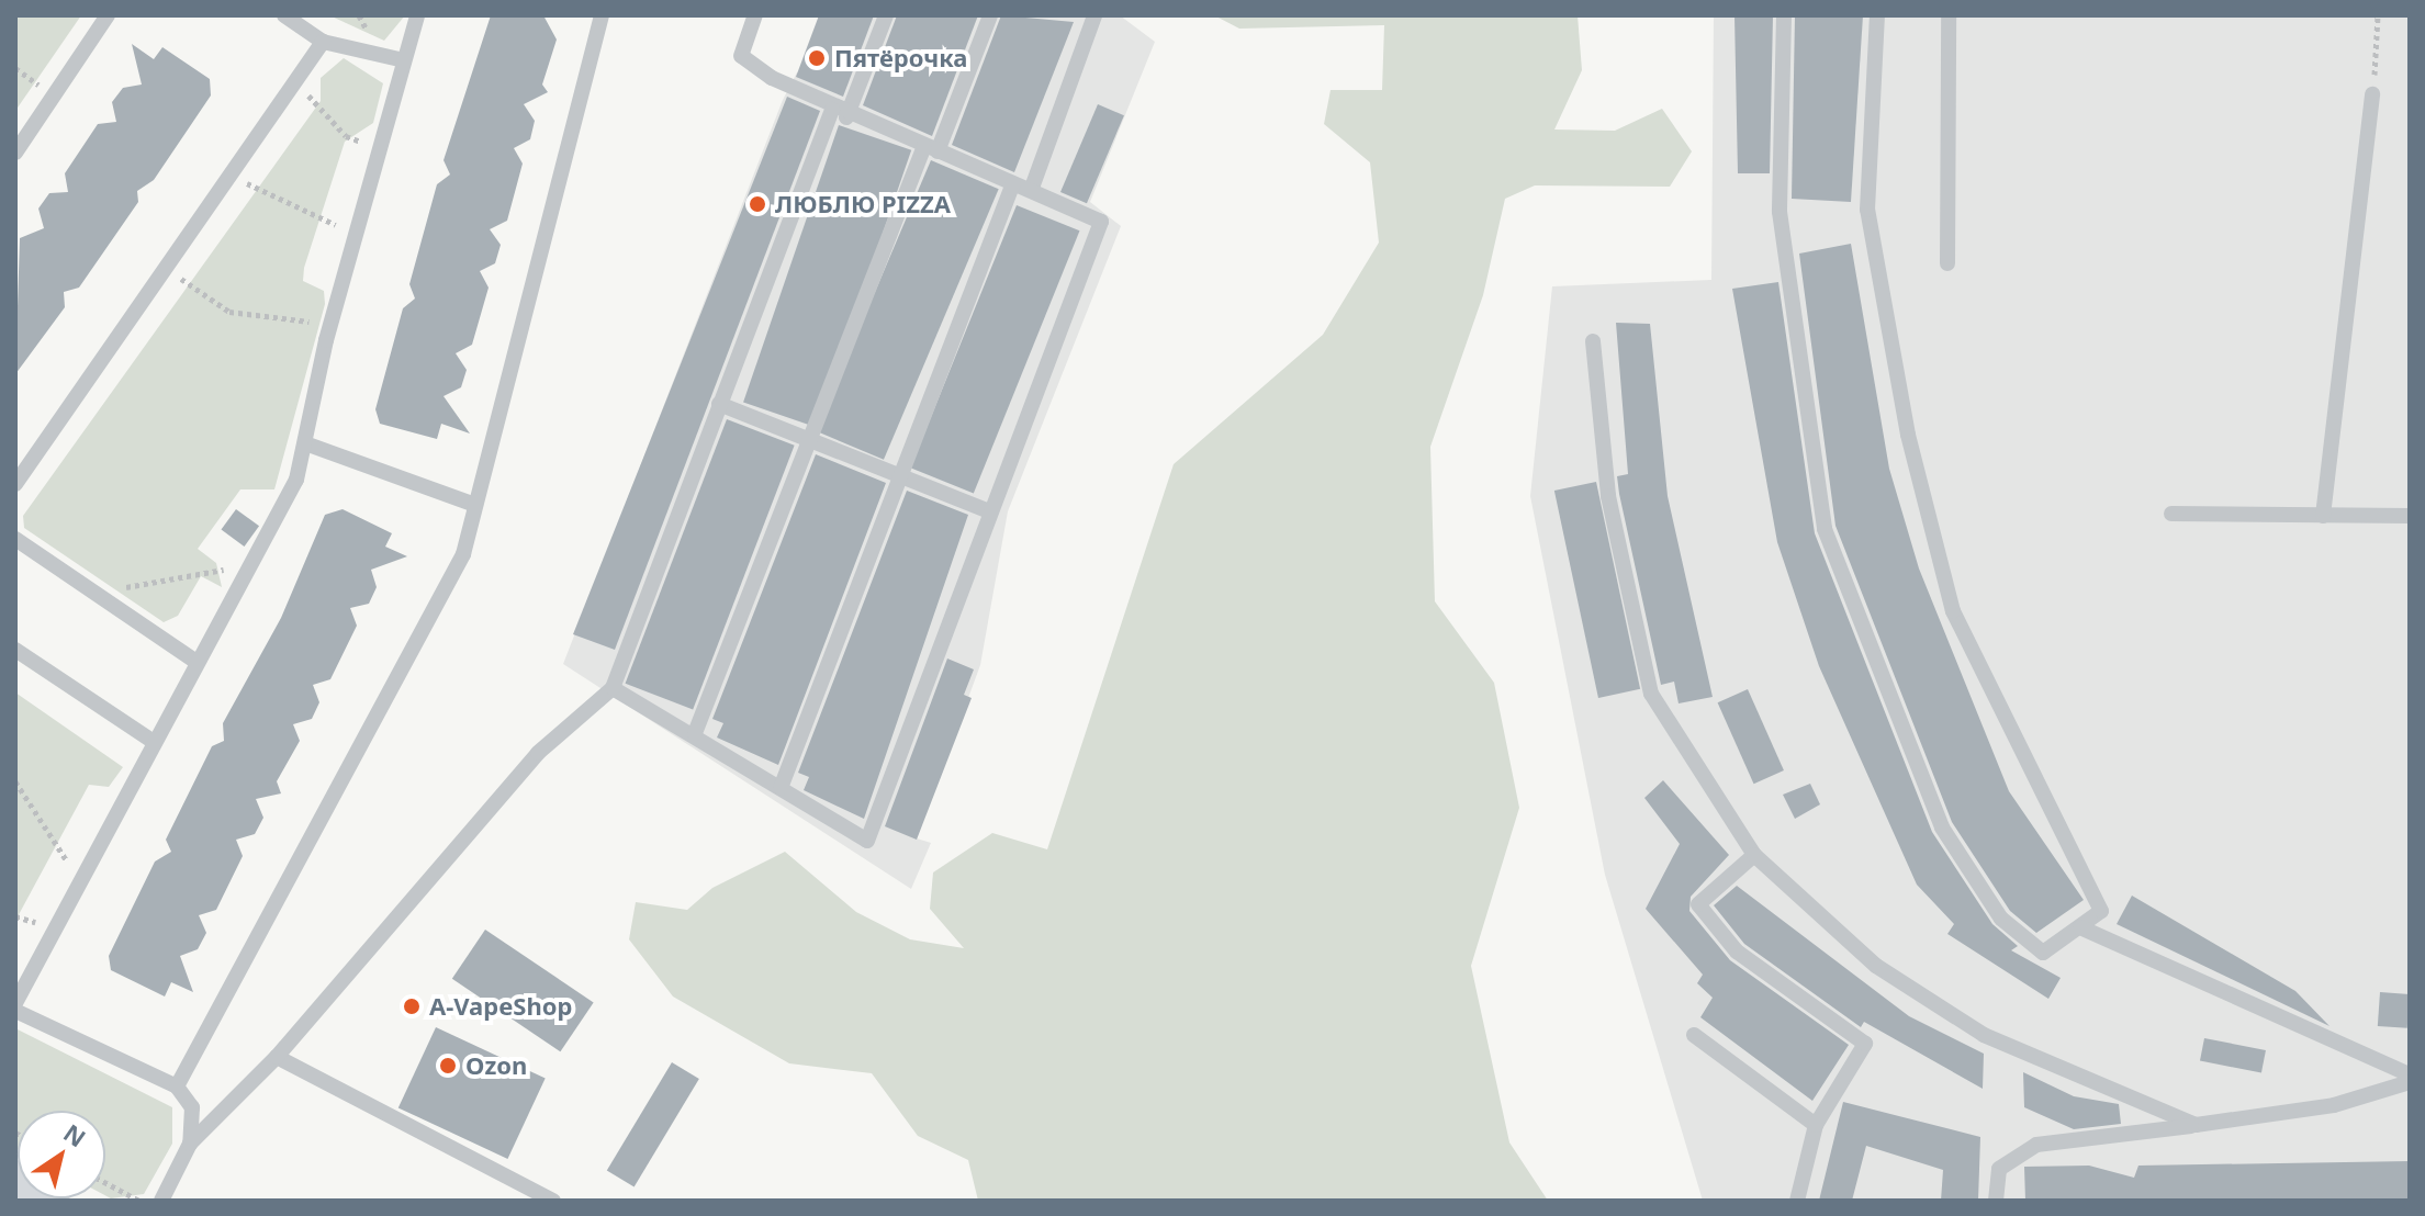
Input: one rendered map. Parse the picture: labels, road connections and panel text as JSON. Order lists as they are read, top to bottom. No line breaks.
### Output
{"places":["Пятёрочка","ЛЮБЛЮ PIZZA","A-VapeShop","Ozon"],"north":"top right"}
